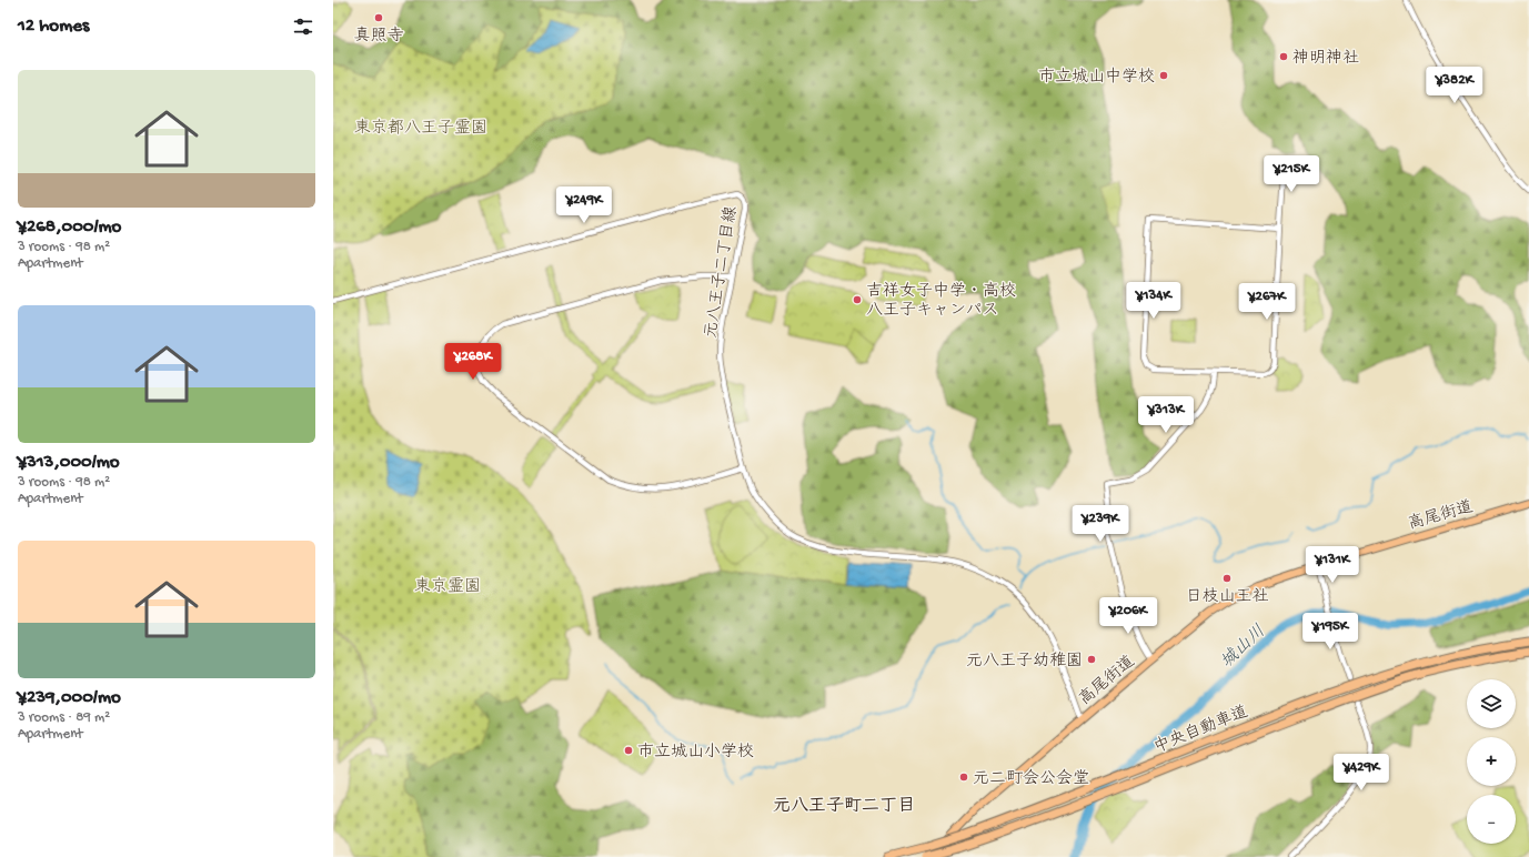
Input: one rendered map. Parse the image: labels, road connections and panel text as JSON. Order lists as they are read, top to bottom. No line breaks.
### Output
{"streets":{"highway":["中央自動車道"],"main road":["高尾街道"],"street":["元八王子二丁目線"]},"crossings":[["元八王子二丁目線","高尾街道"]],"districts":["元八王子町二丁目"],"water":["城山川"],"parks":["東京都八王子霊園","東京霊園"],"places":["真照寺","神明神社","市立城山中学校","吉祥女子中学・高校 八王子キャンパス","日枝山王社","元八王子幼稚園","市立城山小学校","元二町会公会堂"],"page":{"heading":"12 homes","list":[{"name":"¥268,000/mo","note":"3 rooms · 98 m² · Apartment"},{"name":"¥313,000/mo","note":"3 rooms · 98 m² · Apartment"},{"name":"¥239,000/mo","note":"3 rooms · 89 m² · Apartment"}],"price":["¥382K","¥215K","¥249K","¥134K","¥267K","¥268K","¥313K","¥239K","¥131K","¥206K","¥195K","¥429K"],"map_buttons":["+","−"]}}
